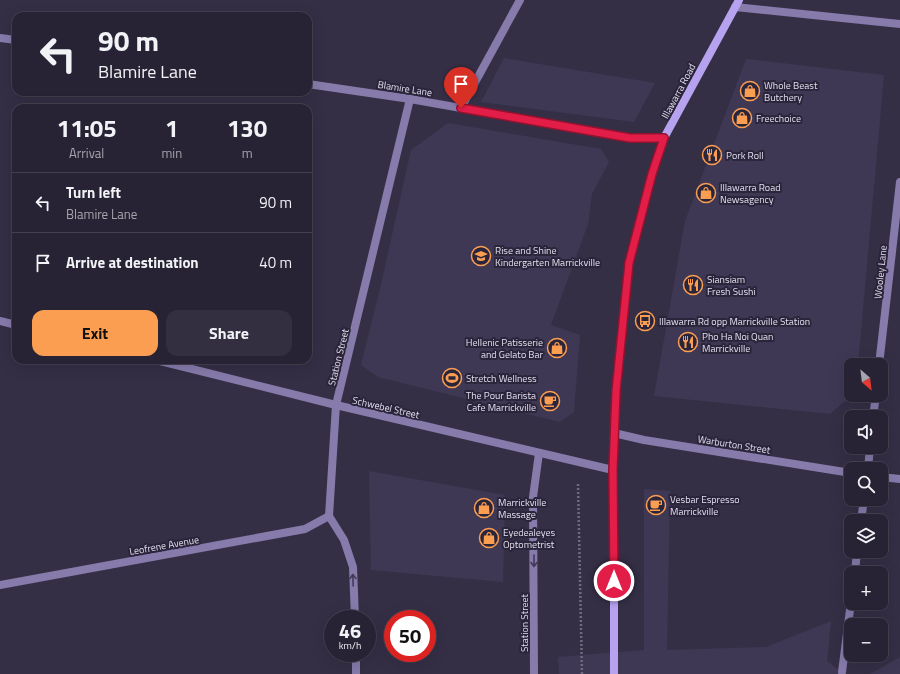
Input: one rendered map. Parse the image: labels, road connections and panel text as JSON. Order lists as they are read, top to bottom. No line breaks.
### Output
{"streets":{"main road":["Illawarra Road"],"street":["Blamire Lane","Wooley Lane","Station Street","Schwebel Street","Warburton Street","Leofrene Avenue"]},"crossings":[["Blamire Lane","Illawarra Road"],["Blamire Lane","Station Street"],["Illawarra Road","Schwebel Street"],["Illawarra Road","Warburton Street"],["Station Street","Schwebel Street"],["Station Street","Leofrene Avenue"]],"places":{"shop":["Whole Beast Butchery","Freechoice","Illawarra Road Newsagency","Hellenic Patisserie and Gelato Bar","Marrickville Massage","Eyedealeyes Optometrist"],"restaurant":["Pork Roll","Siansiam Fresh Sushi","Pho Ha Noi Quan Marrickville"],"school or university":["Rise and Shine Kindergarten Marrickville"],"bus stop":["Illawarra Rd opp Marrickville Station"],"sports":["Stretch Wellness"],"cafe":["The Pour Barista Cafe Marrickville","Vesbar Espresso Marrickville"]},"north":"bottom right","page":{"turn":["90 m","Blamire Lane"],"eta":["11:05","Arrival","1","min","130","m"],"list":[{"name":"Turn left","note":"Blamire Lane","value":"90 m"},{"name":"Arrive at destination","value":"40 m"}],"buttons":["Exit","Share"],"map_buttons":["+","−"],"speed":"46 km/h","limit":"50"}}
